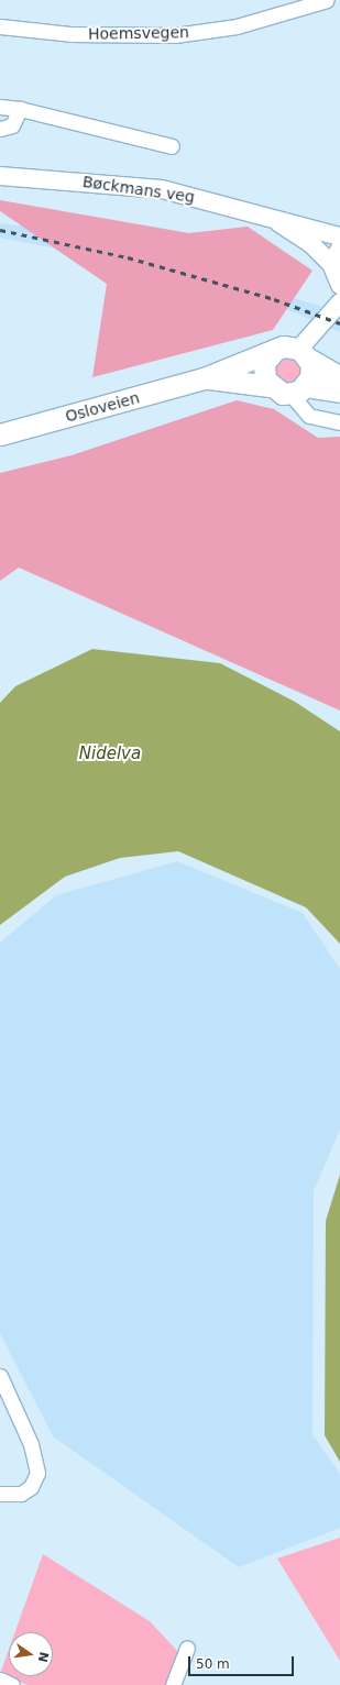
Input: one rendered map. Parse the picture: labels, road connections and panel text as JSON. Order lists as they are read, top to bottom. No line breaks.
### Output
{"streets":{"highway":["Osloveien"],"main road":["Bøckmans veg"],"street":["Hoemsvegen"]},"water":["Nidelva"],"scale_bar":"50 m","north":"right"}
